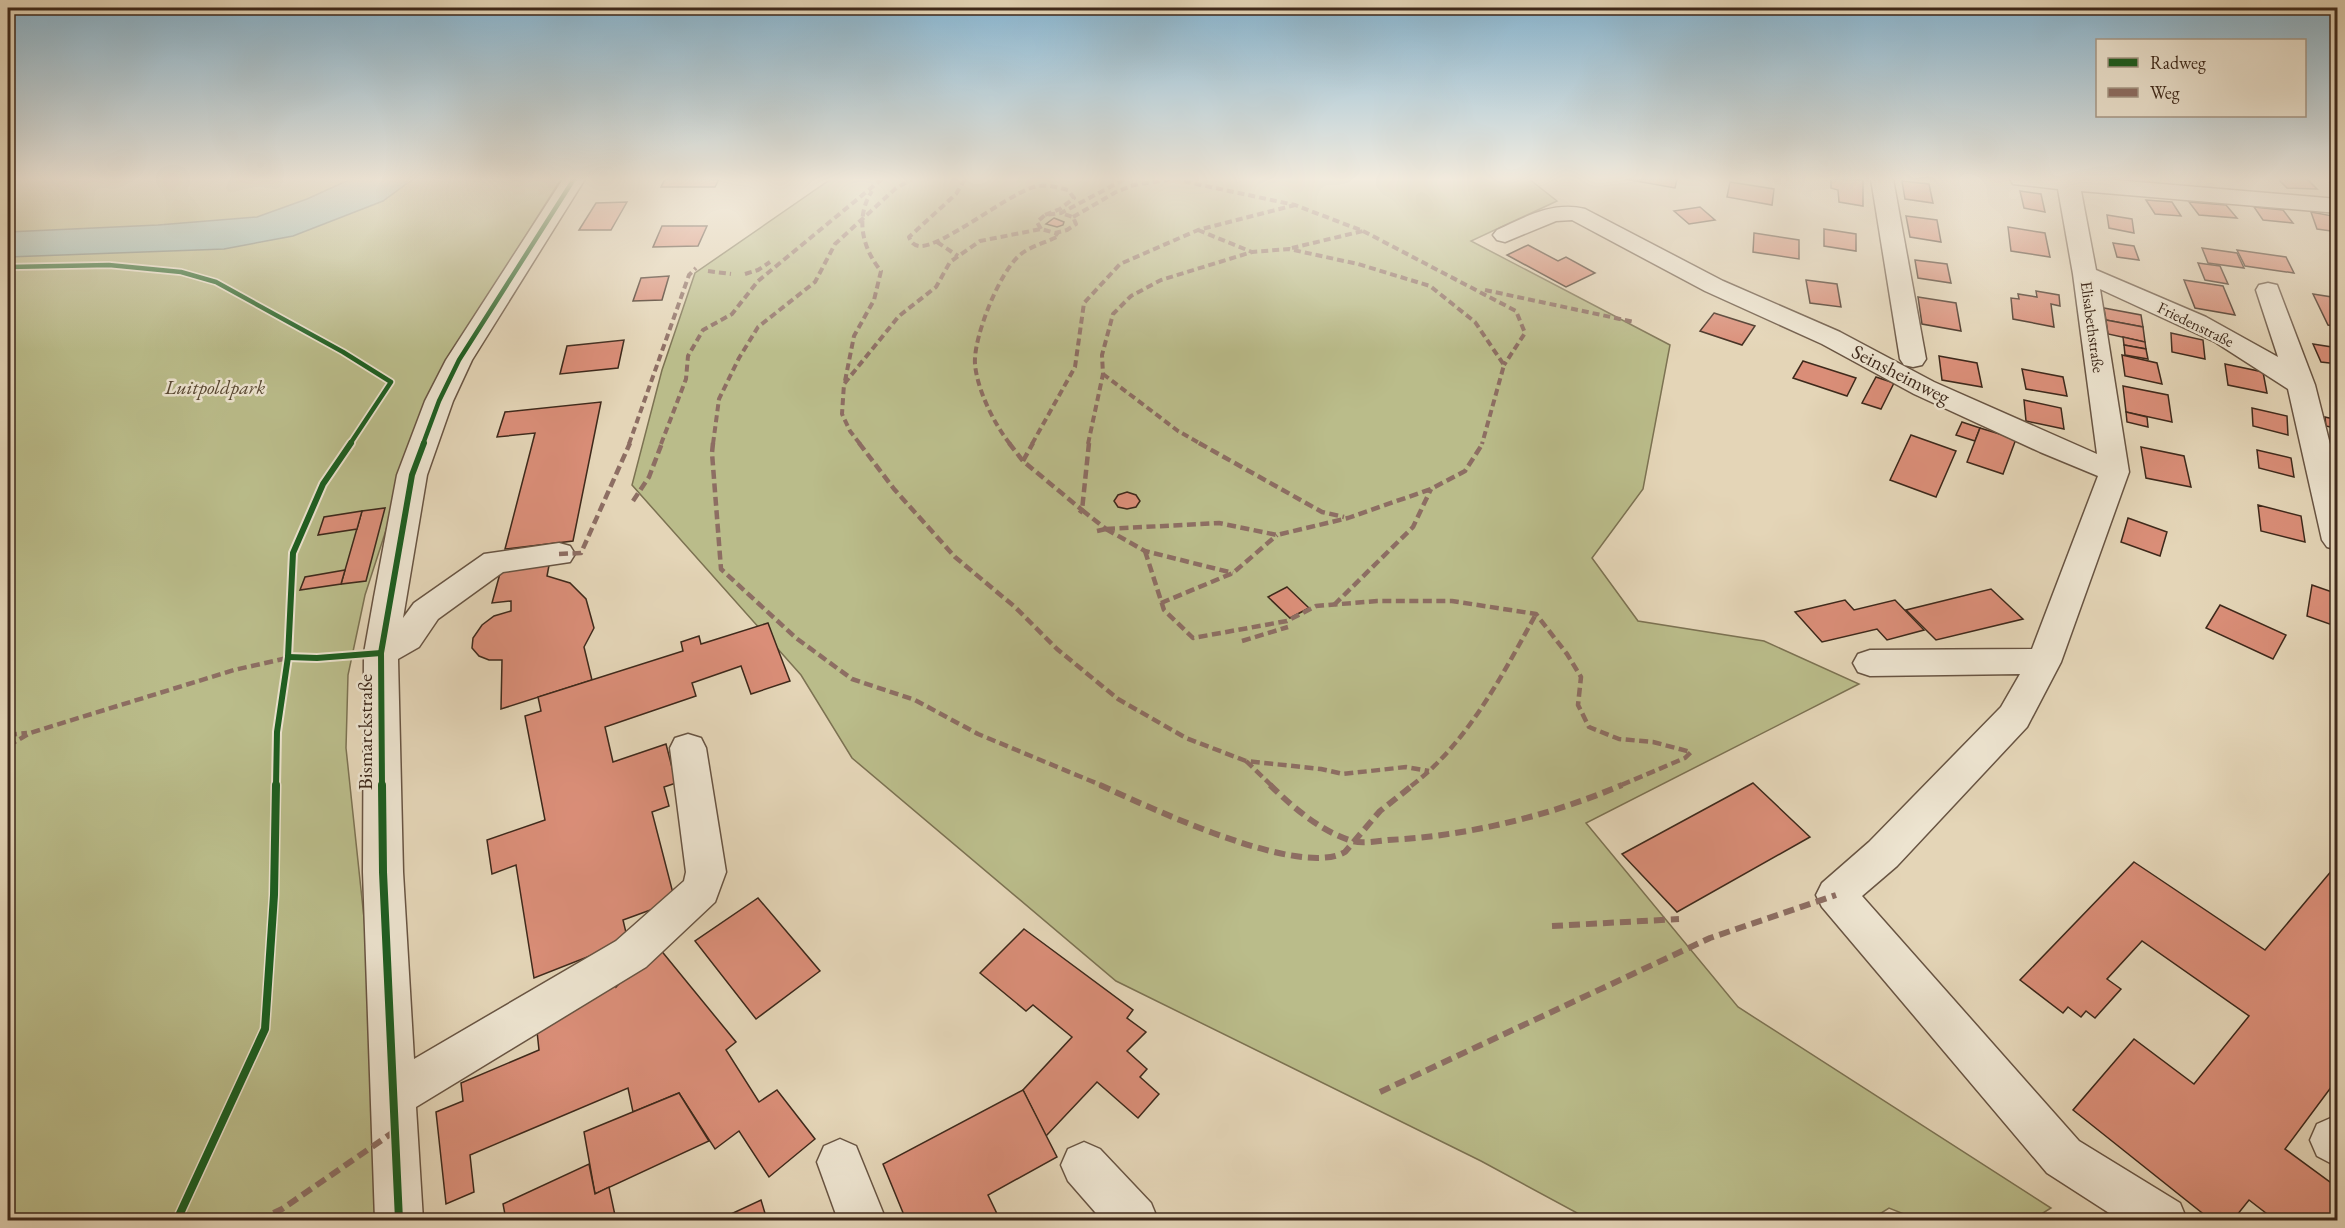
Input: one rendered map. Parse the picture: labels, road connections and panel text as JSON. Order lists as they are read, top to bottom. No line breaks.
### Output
{"streets":{"street":["Friedenstraße","Elisabethstraße","Seinsheimweg","Bismarckstraße"]},"crossings":[["Friedenstraße","Elisabethstraße"],["Elisabethstraße","Seinsheimweg"]],"parks":["Luitpoldpark"],"legend":["Radweg","Weg"]}
